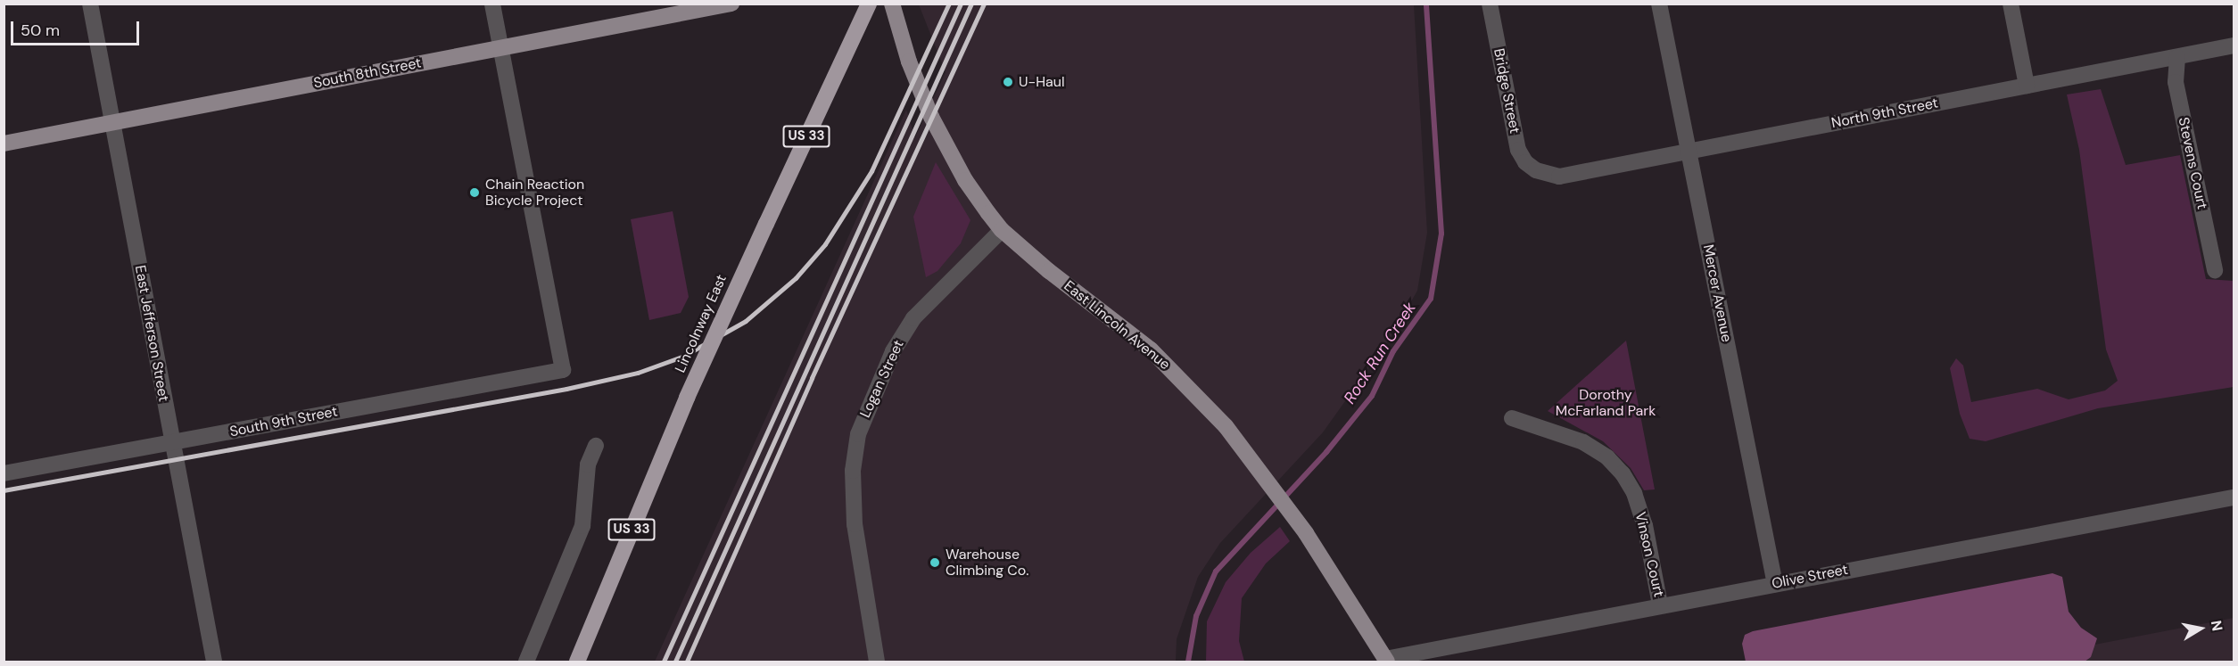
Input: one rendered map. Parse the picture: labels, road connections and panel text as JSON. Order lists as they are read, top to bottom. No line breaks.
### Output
{"streets":{"highway":["US 33","Lincolnway East"],"main road":["South 8th Street","East Lincoln Avenue"],"street":["Bridge Street","North 9th Street","Stevens Court","Mercer Avenue","East Jefferson Street","Logan Street","South 9th Street","Vinson Court","Olive Street"]},"crossings":[["South 8th Street","East Jefferson Street"],["South 8th Street","South 9th Street"],["Bridge Street","North 9th Street"],["North 9th Street","Stevens Court"],["North 9th Street","Mercer Avenue"],["Mercer Avenue","Olive Street"],["East Lincoln Avenue","Logan Street"],["East Lincoln Avenue","Olive Street"],["East Jefferson Street","South 9th Street"],["Vinson Court","Olive Street"]],"water":["Rock Run Creek"],"parks":["Dorothy McFarland Park"],"places":["U-Haul","Chain Reaction Bicycle Project","Warehouse Climbing Co."],"scale_bar":"50 m","north":"right"}
